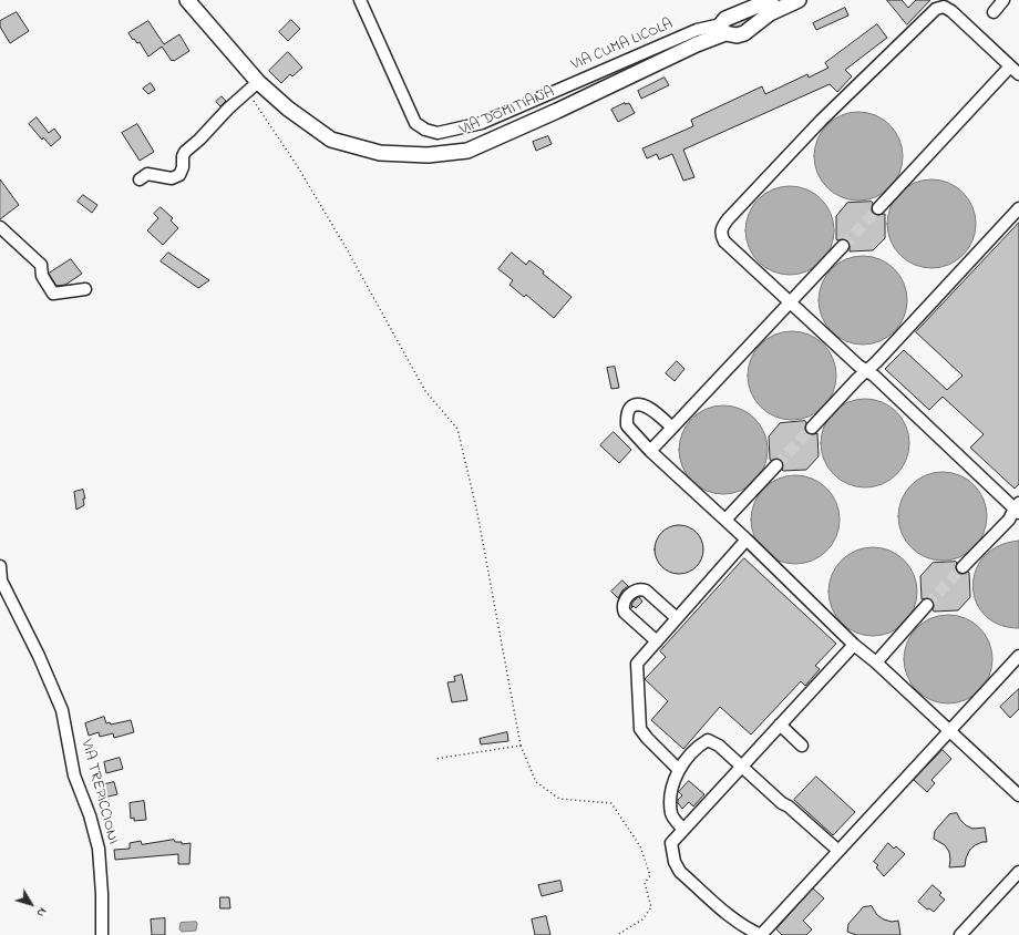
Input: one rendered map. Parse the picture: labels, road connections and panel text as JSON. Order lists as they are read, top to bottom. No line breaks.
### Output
{"streets":{"main road":["VIA DOMITIANA"],"street":["VIA CUMA LICOLA","VIA TREPICCIONI"]},"crossings":[["VIA CUMA LICOLA","VIA DOMITIANA"]],"north":"bottom right"}
